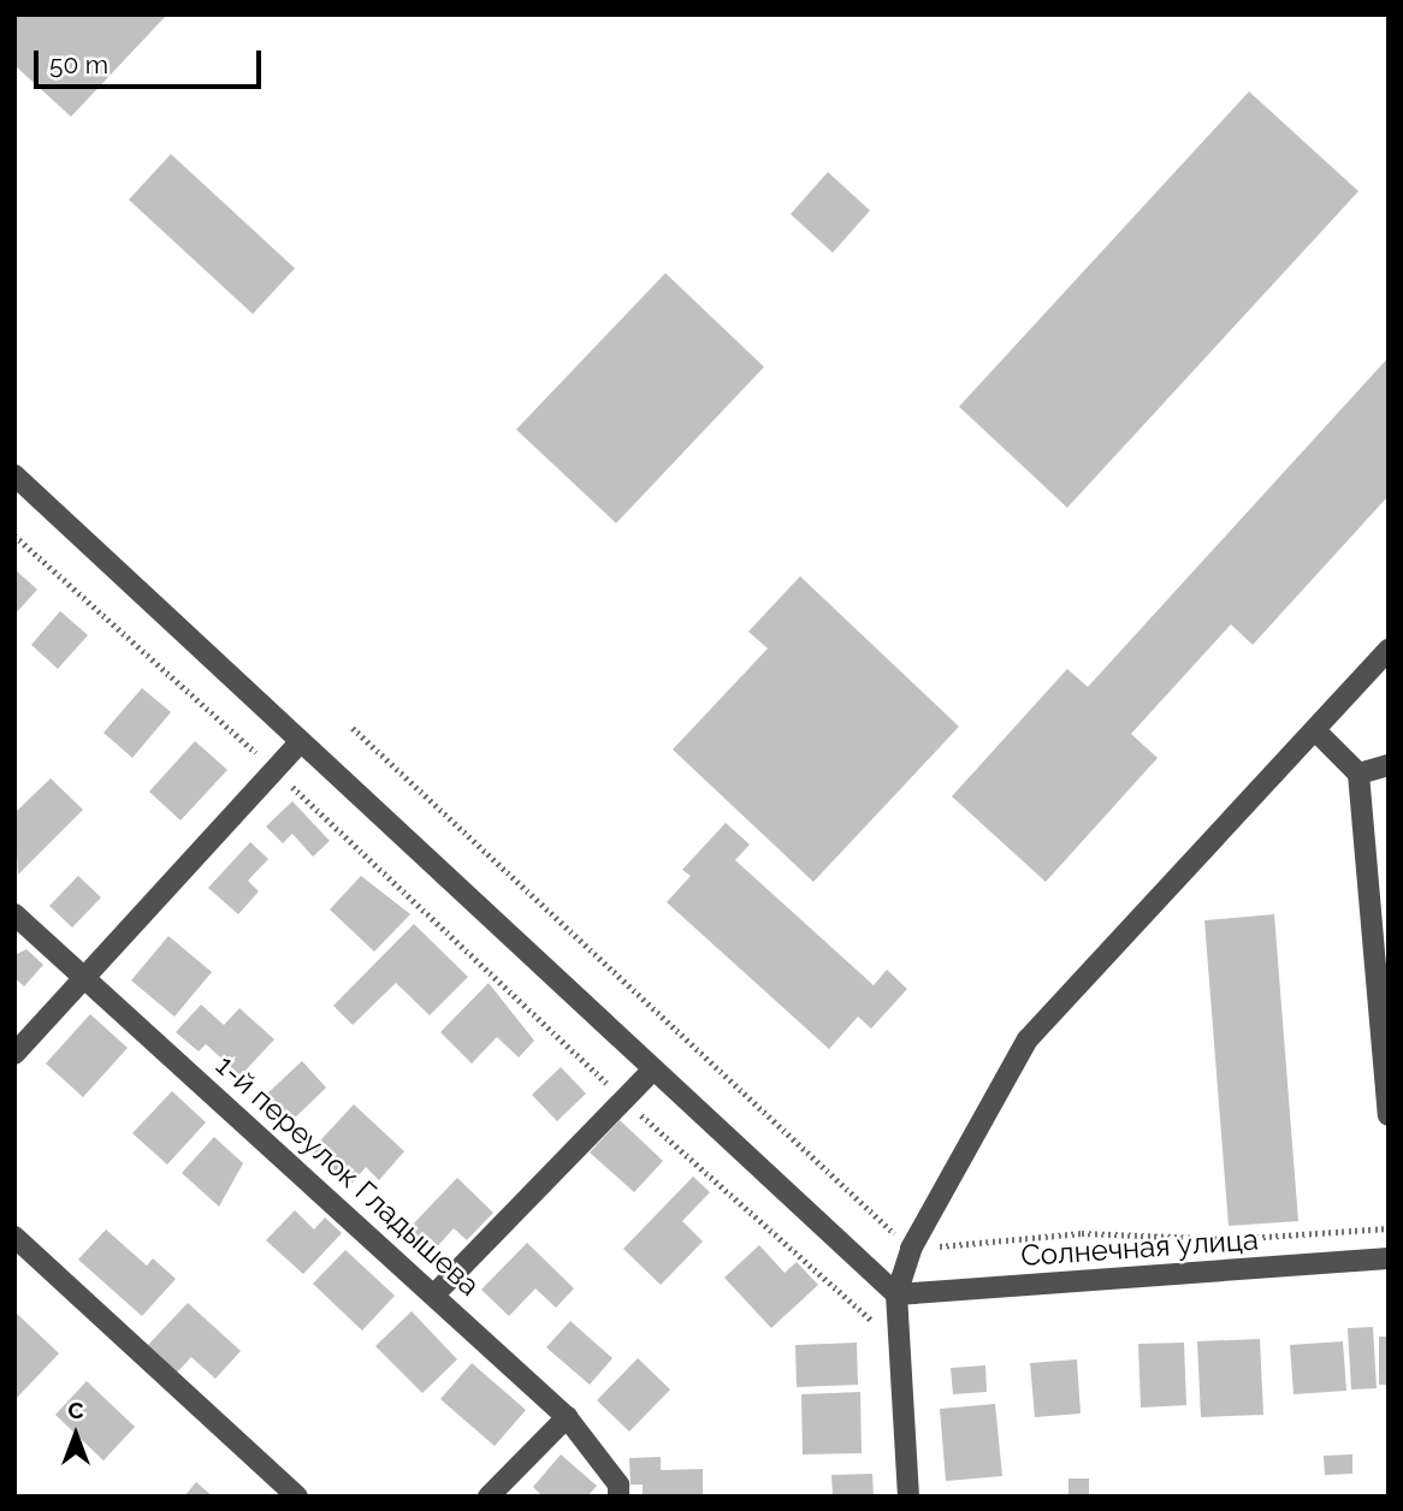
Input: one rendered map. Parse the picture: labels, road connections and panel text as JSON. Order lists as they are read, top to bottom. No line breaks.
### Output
{"streets":{"street":["1-й переулок Гладышева","Солнечная улица"]},"scale_bar":"50 m","north":"top"}
